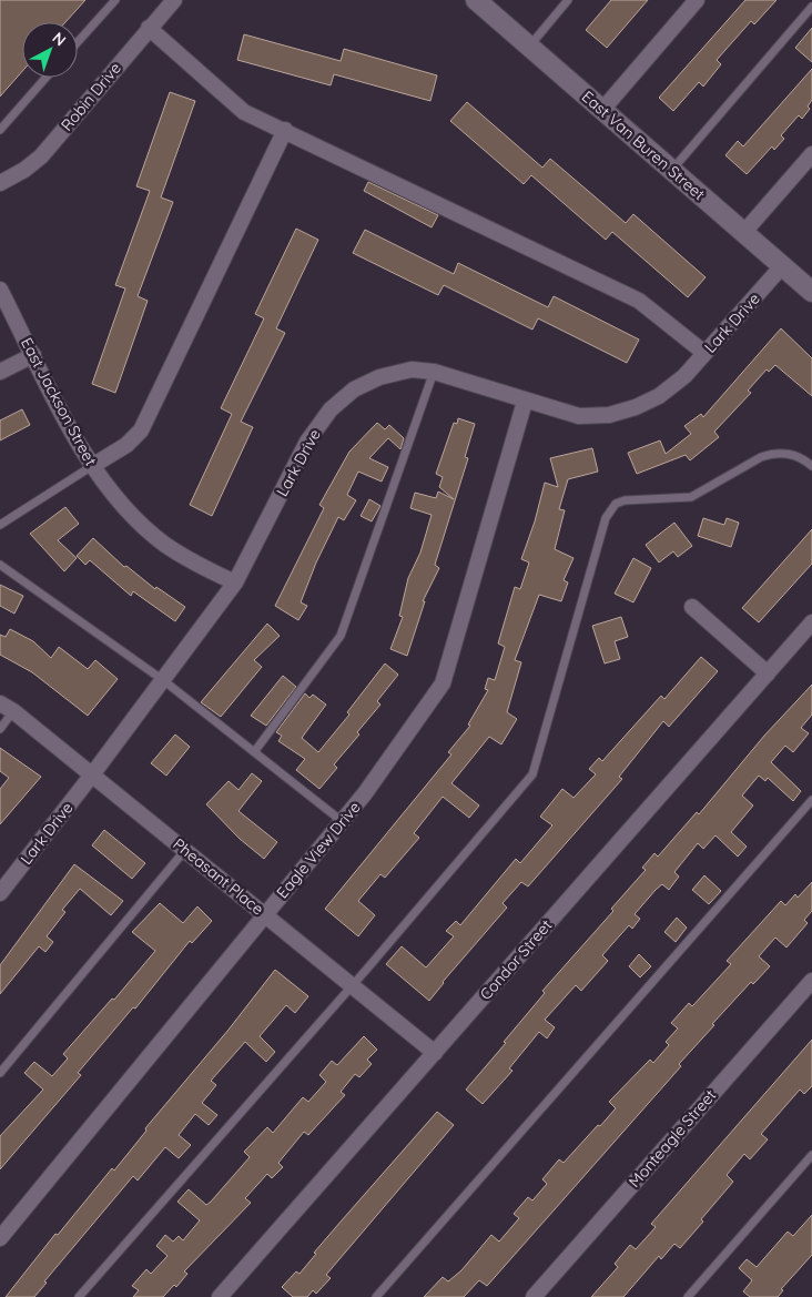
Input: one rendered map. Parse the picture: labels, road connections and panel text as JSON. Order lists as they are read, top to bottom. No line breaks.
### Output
{"streets":{"street":["Robin Drive","East Van Buren Street","Lark Drive","East Jackson Street","Eagle View Drive","Pheasant Place","Condor Street","Monteagle Street"]},"crossings":[["East Van Buren Street","Lark Drive"],["Lark Drive","East Jackson Street"],["Lark Drive","Eagle View Drive"],["Lark Drive","Pheasant Place"],["Eagle View Drive","Pheasant Place"],["Pheasant Place","Condor Street"]],"north":"top right"}
